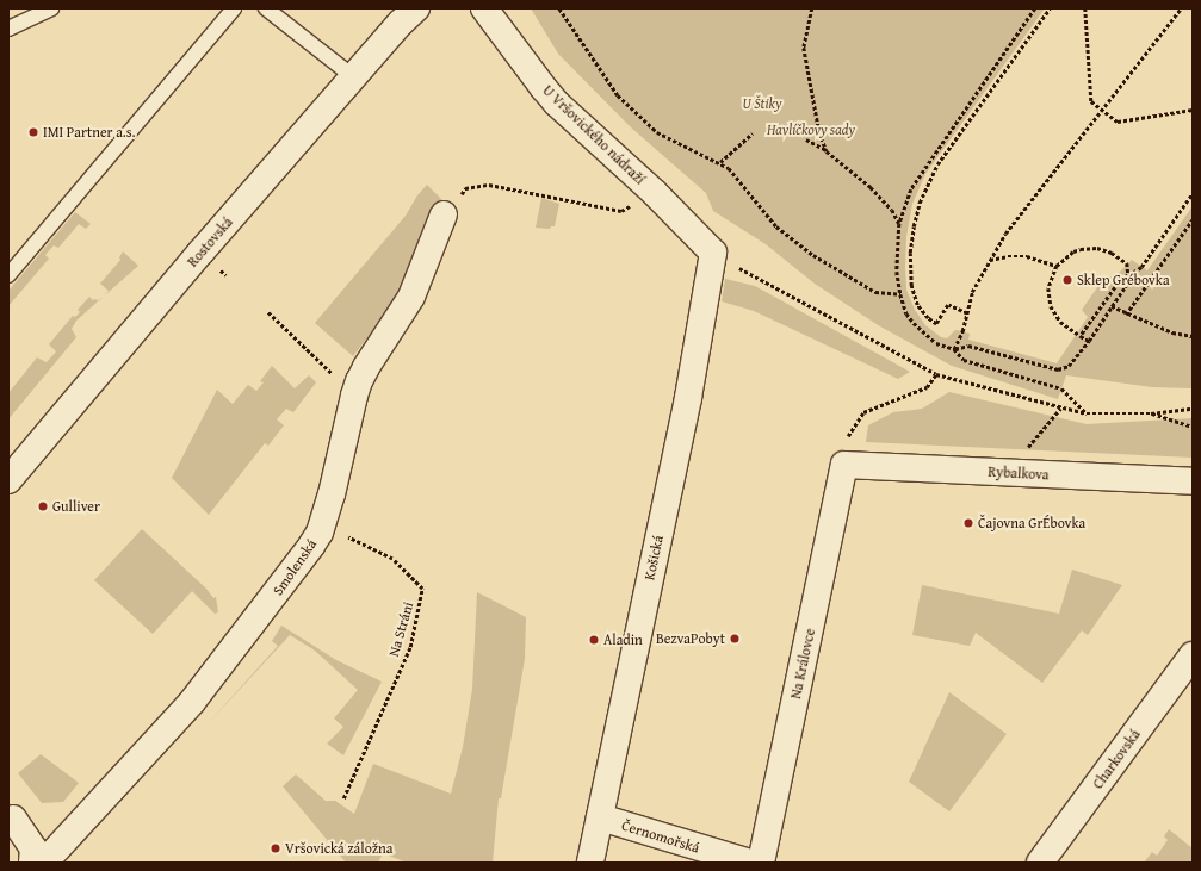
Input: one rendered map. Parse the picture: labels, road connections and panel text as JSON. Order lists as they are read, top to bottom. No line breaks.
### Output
{"streets":{"street":["U Vršovického nádraží","Rostovská","Rybalkova","Košická","Smolenská","Na Královce","Charkovská","Černomořská"],"path":["Na Stráni"]},"crossings":[["U Vršovického nádraží","Košická"],["Rybalkova","Na Královce"],["Košická","Černomořská"],["Smolenská","Na Stráni"]],"parks":["U Štiky","Havlíčkovy sady"],"places":["IMI Partner a.s.","Sklep Grébovka","Gulliver","Čajovna GrÉbovka","BezvaPobyt","Aladin","Vršovická záložna"]}
